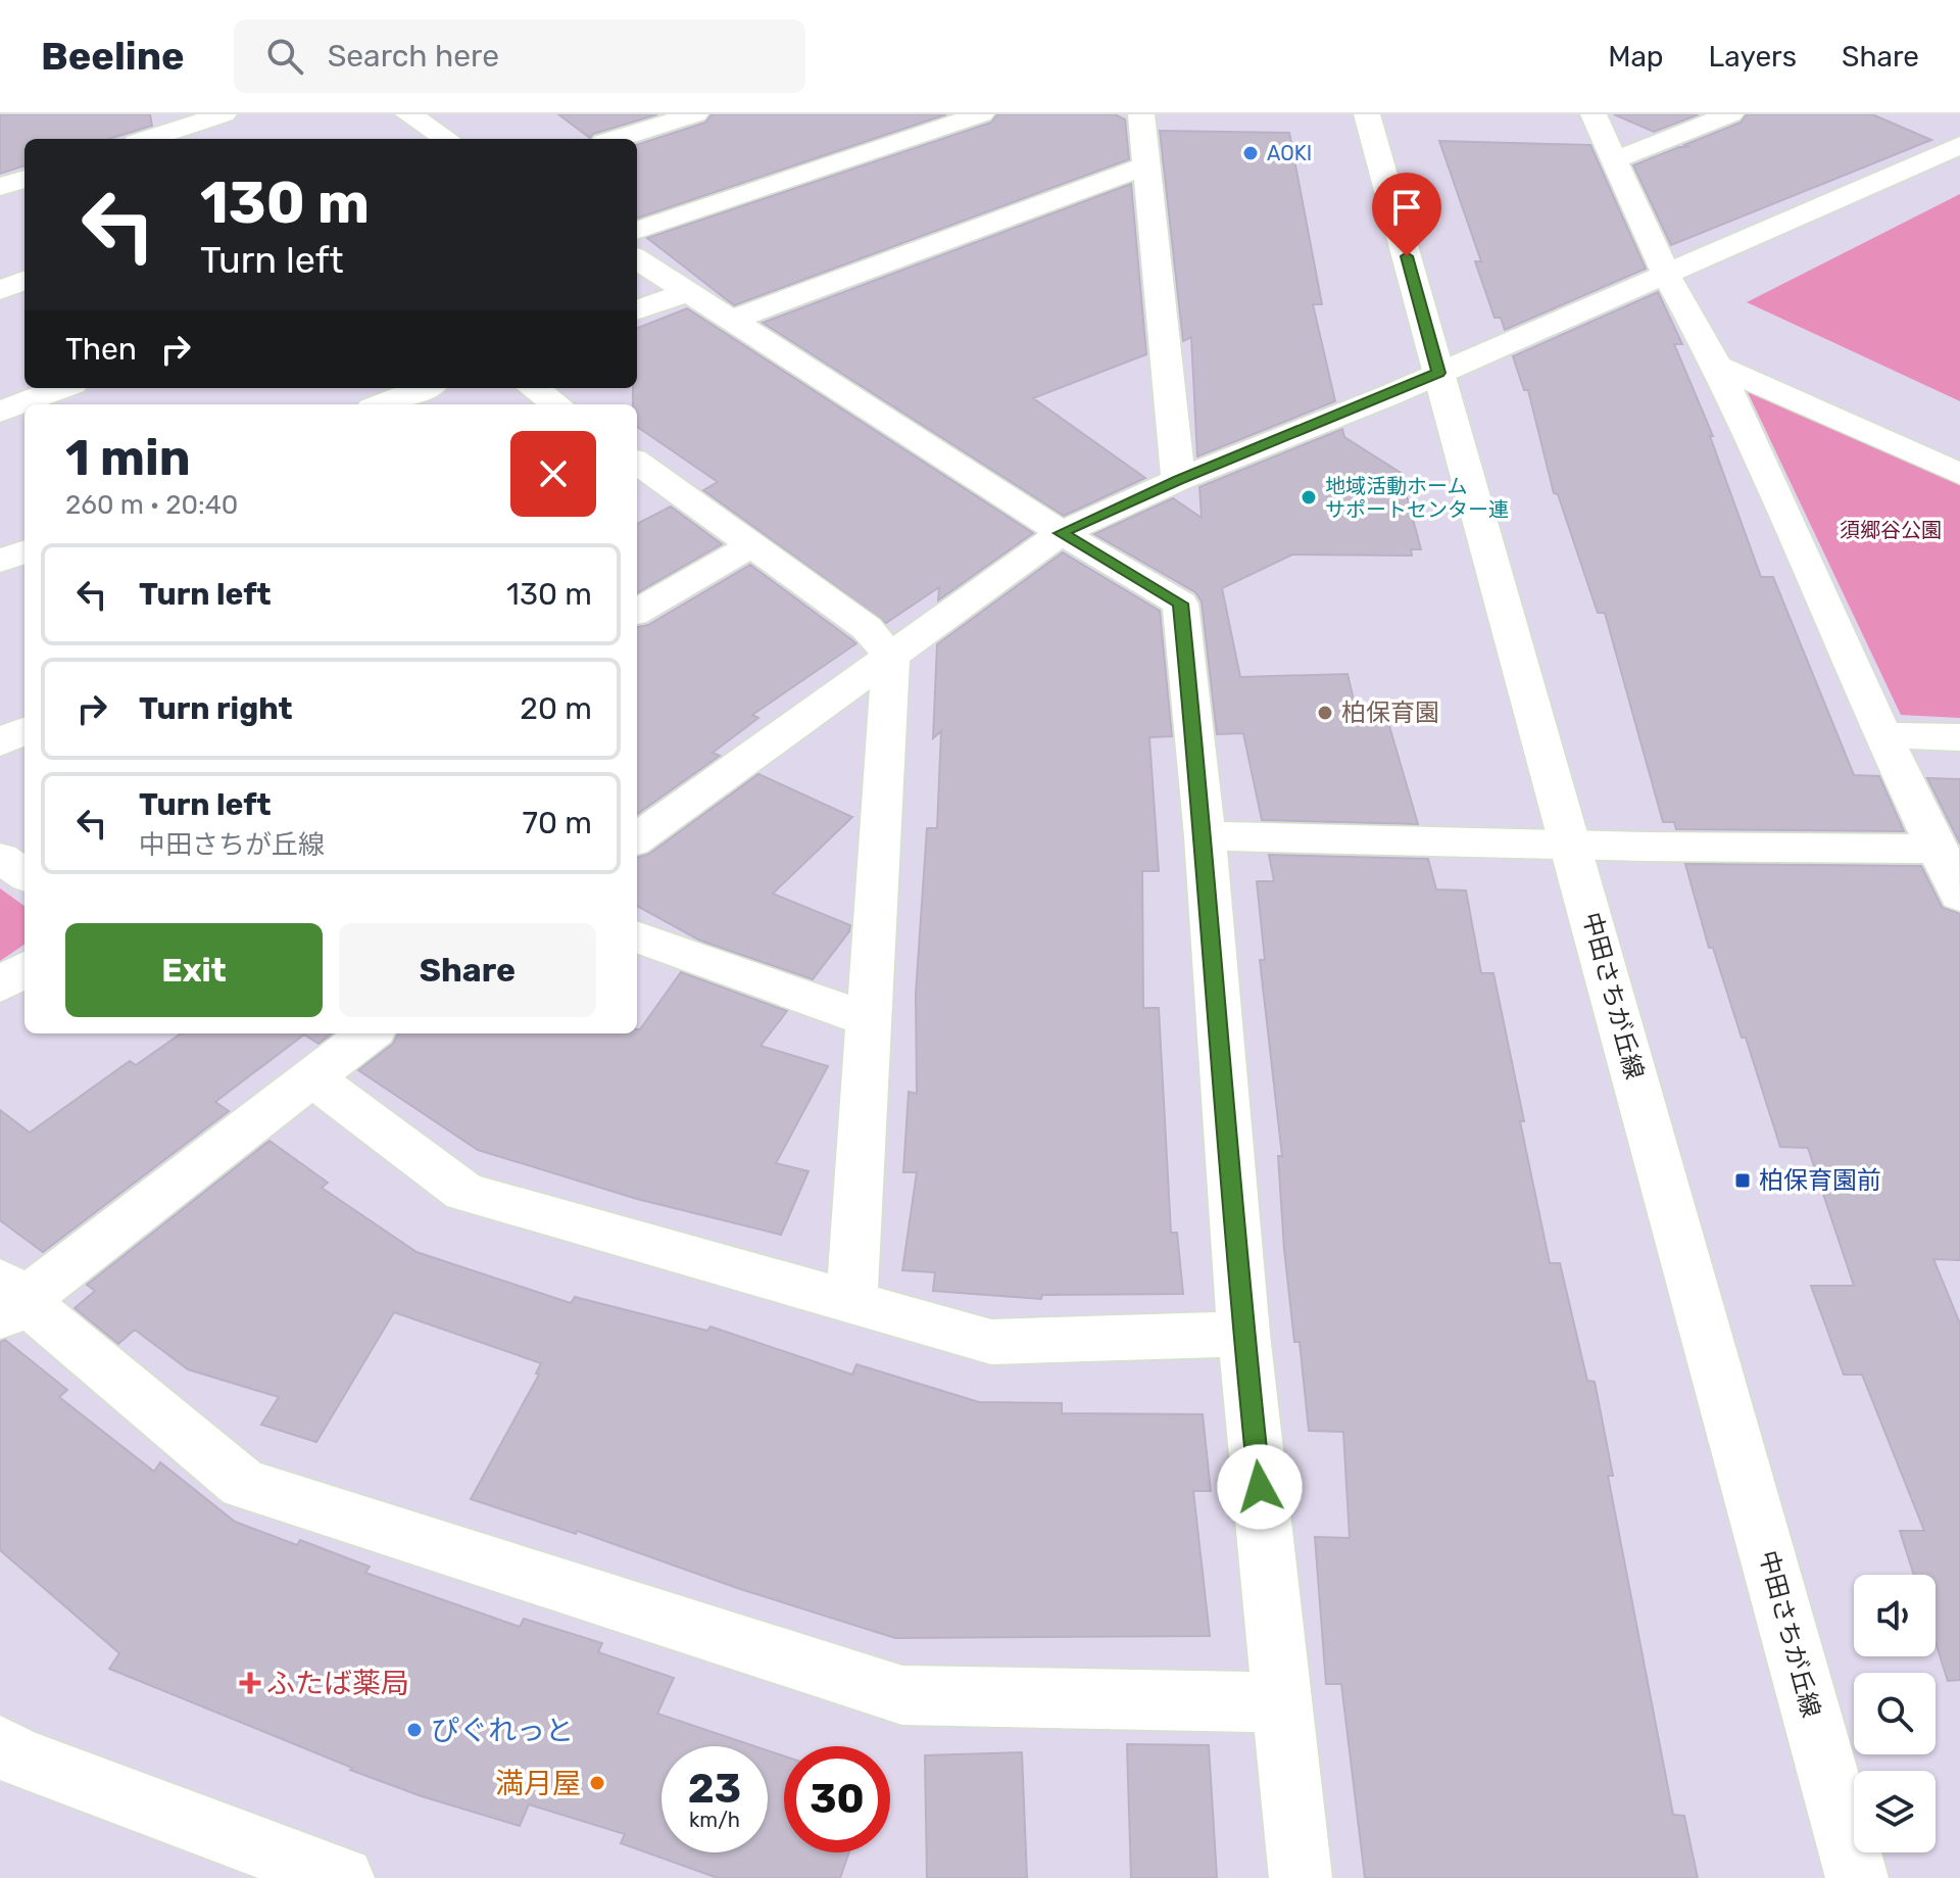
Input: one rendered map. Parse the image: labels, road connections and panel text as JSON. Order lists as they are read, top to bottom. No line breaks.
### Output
{"streets":{"street":["中田さちが丘線"]},"parks":["須郷谷公園"],"places":{"other":["AOKI","地域活動ホーム サポートセンター連","柏保育園","ぴぐれっと","満月屋"],"transit":["柏保育園前"],"health":["ふたば薬局"]},"page":{"header":"Beeline","search":"Search here","nav":["Map","Layers","Share"],"turn":["130 m","Turn left"],"then":"Then","heading":["1 min","260 m · 20:40"],"list":[{"name":"Turn left","value":"130 m"},{"name":"Turn right","value":"20 m"},{"name":"Turn left","note":"中田さちが丘線","value":"70 m"}],"buttons":["Exit","Share"],"speed":"23 km/h","limit":"30"}}
